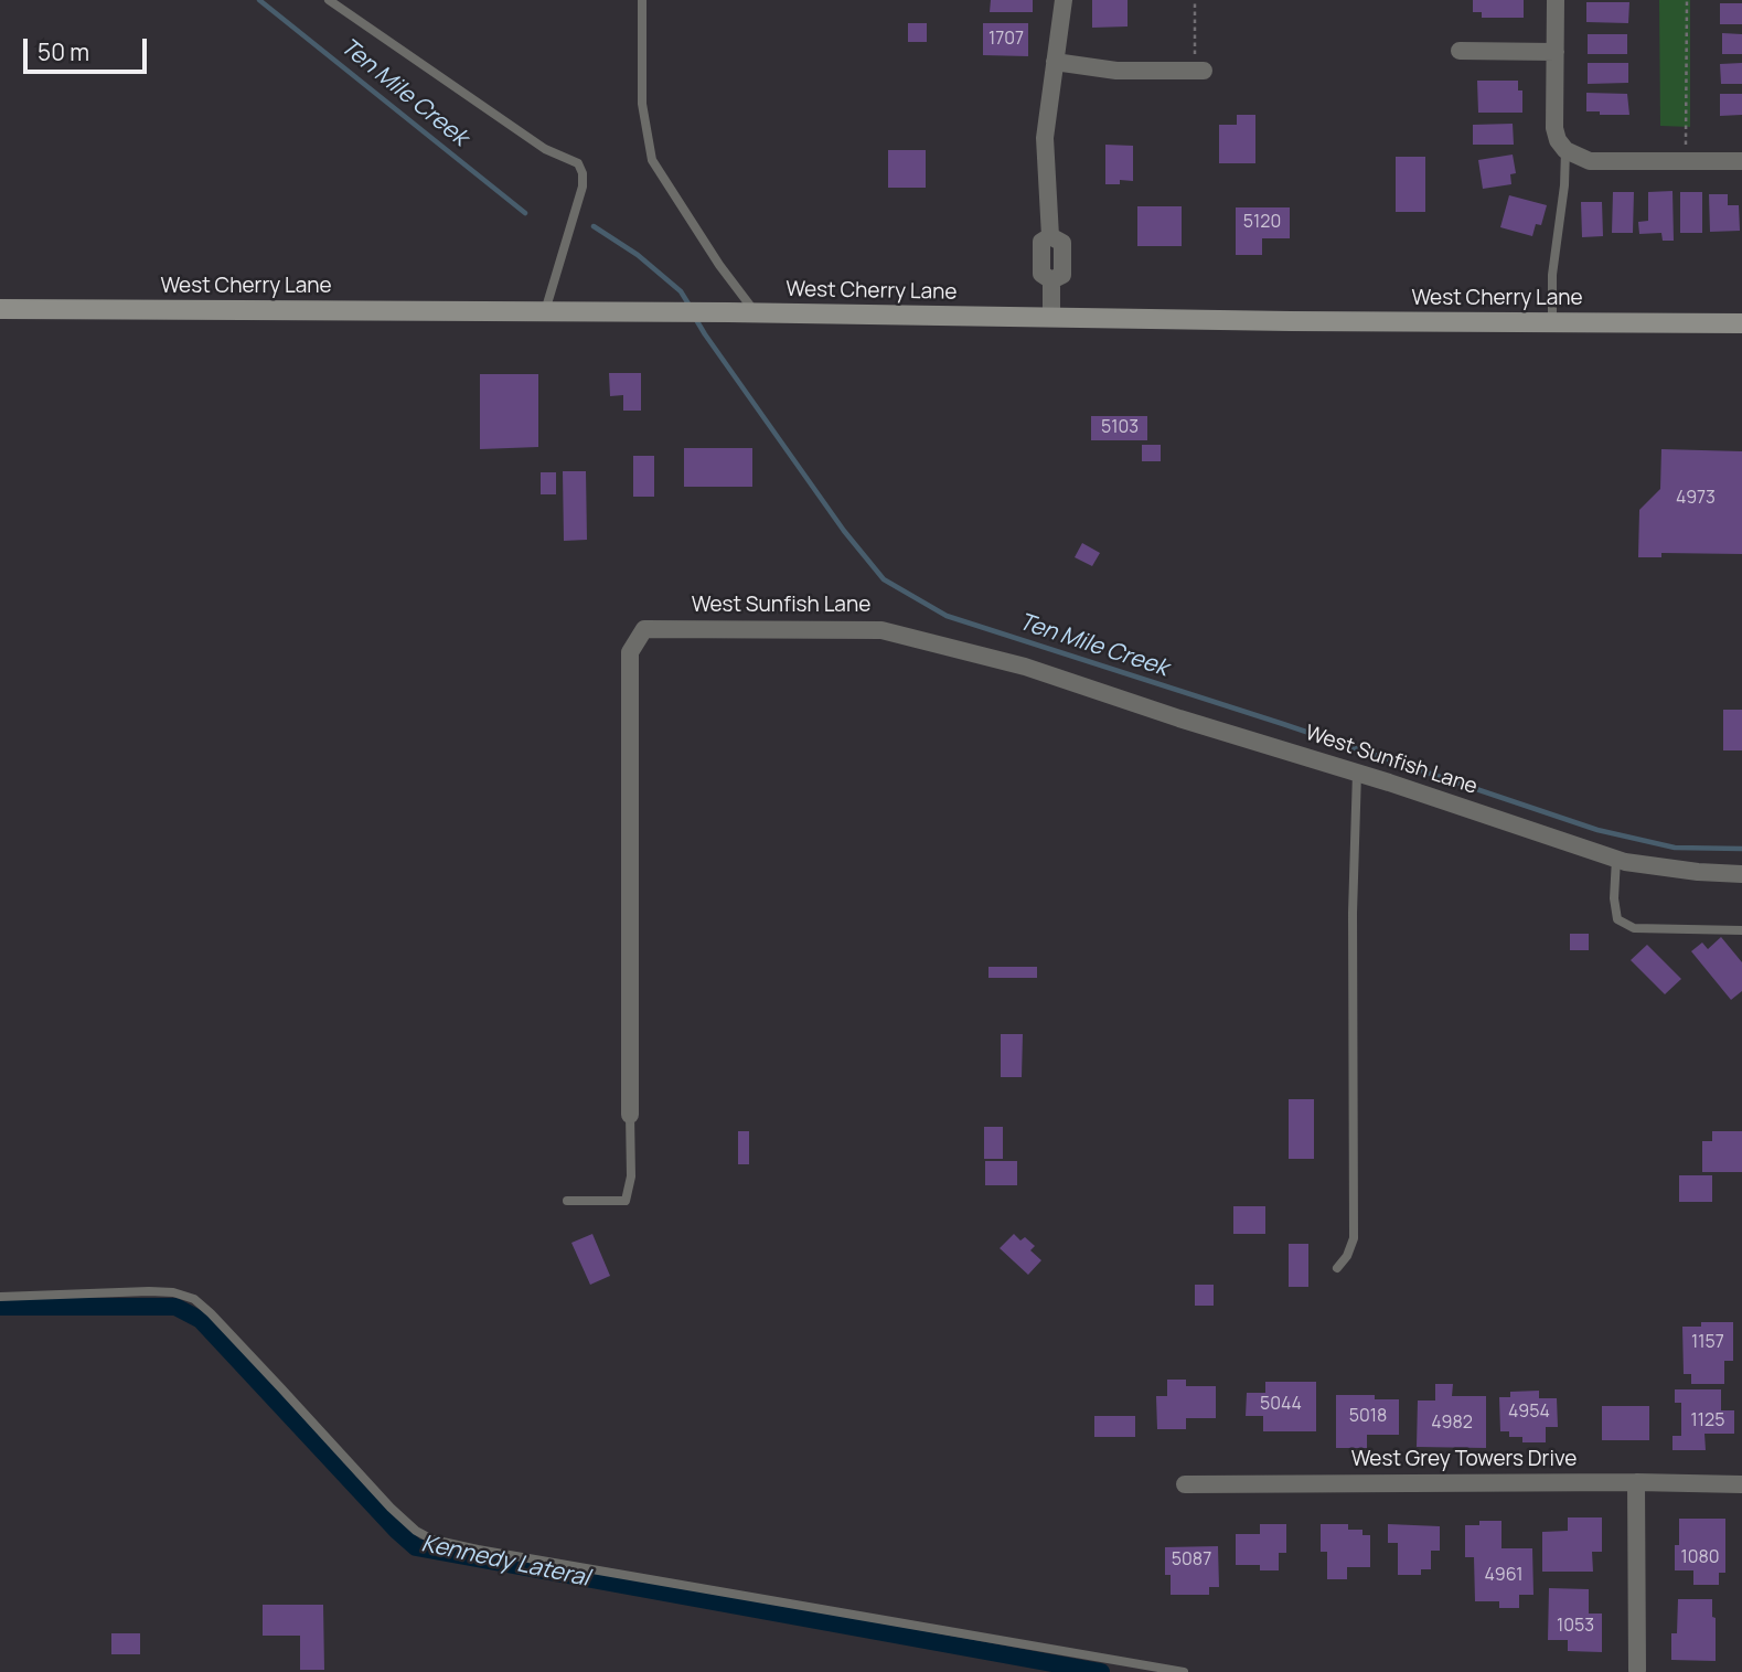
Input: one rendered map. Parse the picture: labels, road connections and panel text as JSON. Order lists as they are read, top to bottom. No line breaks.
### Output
{"streets":{"main road":["West Cherry Lane"],"street":["West Sunfish Lane","West Grey Towers Drive"]},"water":["Ten Mile Creek","Kennedy Lateral"],"house_numbers":["1707","5120","5103","4973","1157","5044","4954","5018","1125","4982","1080","5087","4961","1053"],"scale_bar":"50 m"}
